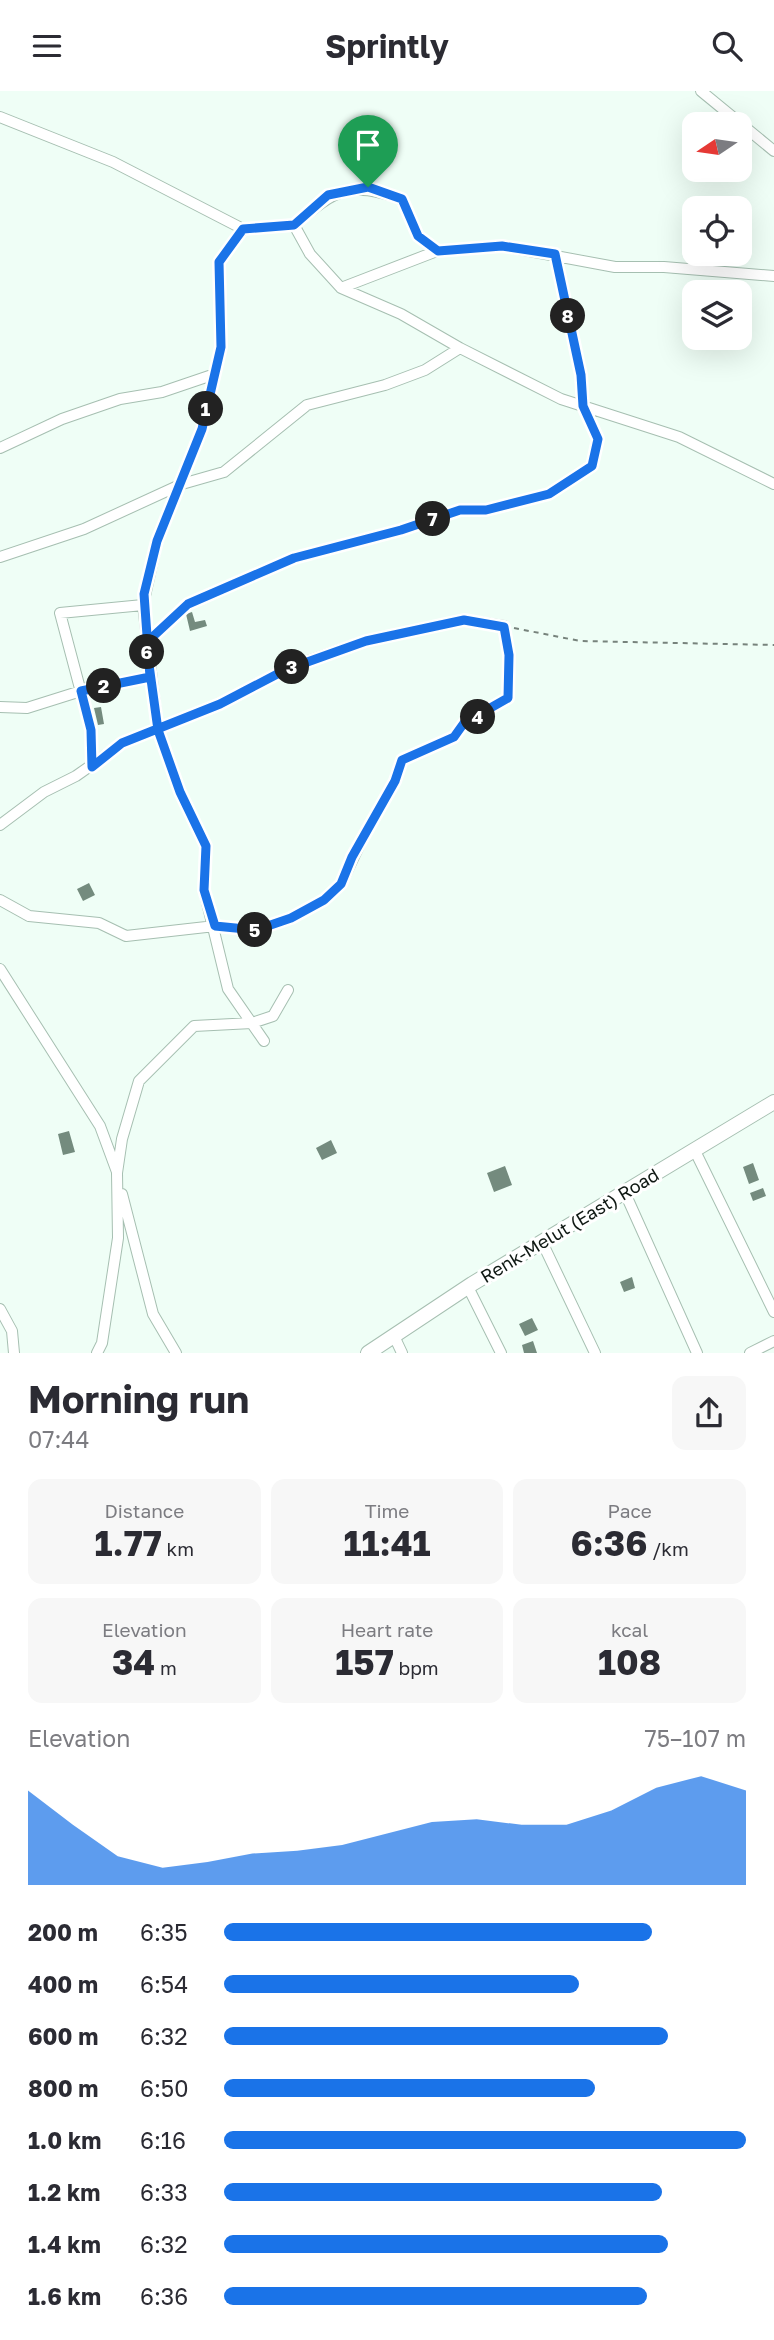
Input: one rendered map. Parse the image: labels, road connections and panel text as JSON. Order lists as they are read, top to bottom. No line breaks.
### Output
{"streets":{"main road":["Renk-Melut (East) Road"]},"north":"left","page":{"header":"Sprintly","pins":["8","1","7","6","3","2","4","5"],"heading":["Morning run","07:44"],"stats":[["Distance","1.77 km"],["Time","11:41"],["Pace","6:36 /km"],["Elevation","34 m"],["Heart rate","157 bpm"],["kcal","108"]],"chart":["Elevation","75–107 m"],"list":[{"name":"200 m","note":"6:35"},{"name":"400 m","note":"6:54"},{"name":"600 m","note":"6:32"},{"name":"800 m","note":"6:50"},{"name":"1.0 km","note":"6:16"},{"name":"1.2 km","note":"6:33"},{"name":"1.4 km","note":"6:32"},{"name":"1.6 km","note":"6:36"}]}}
